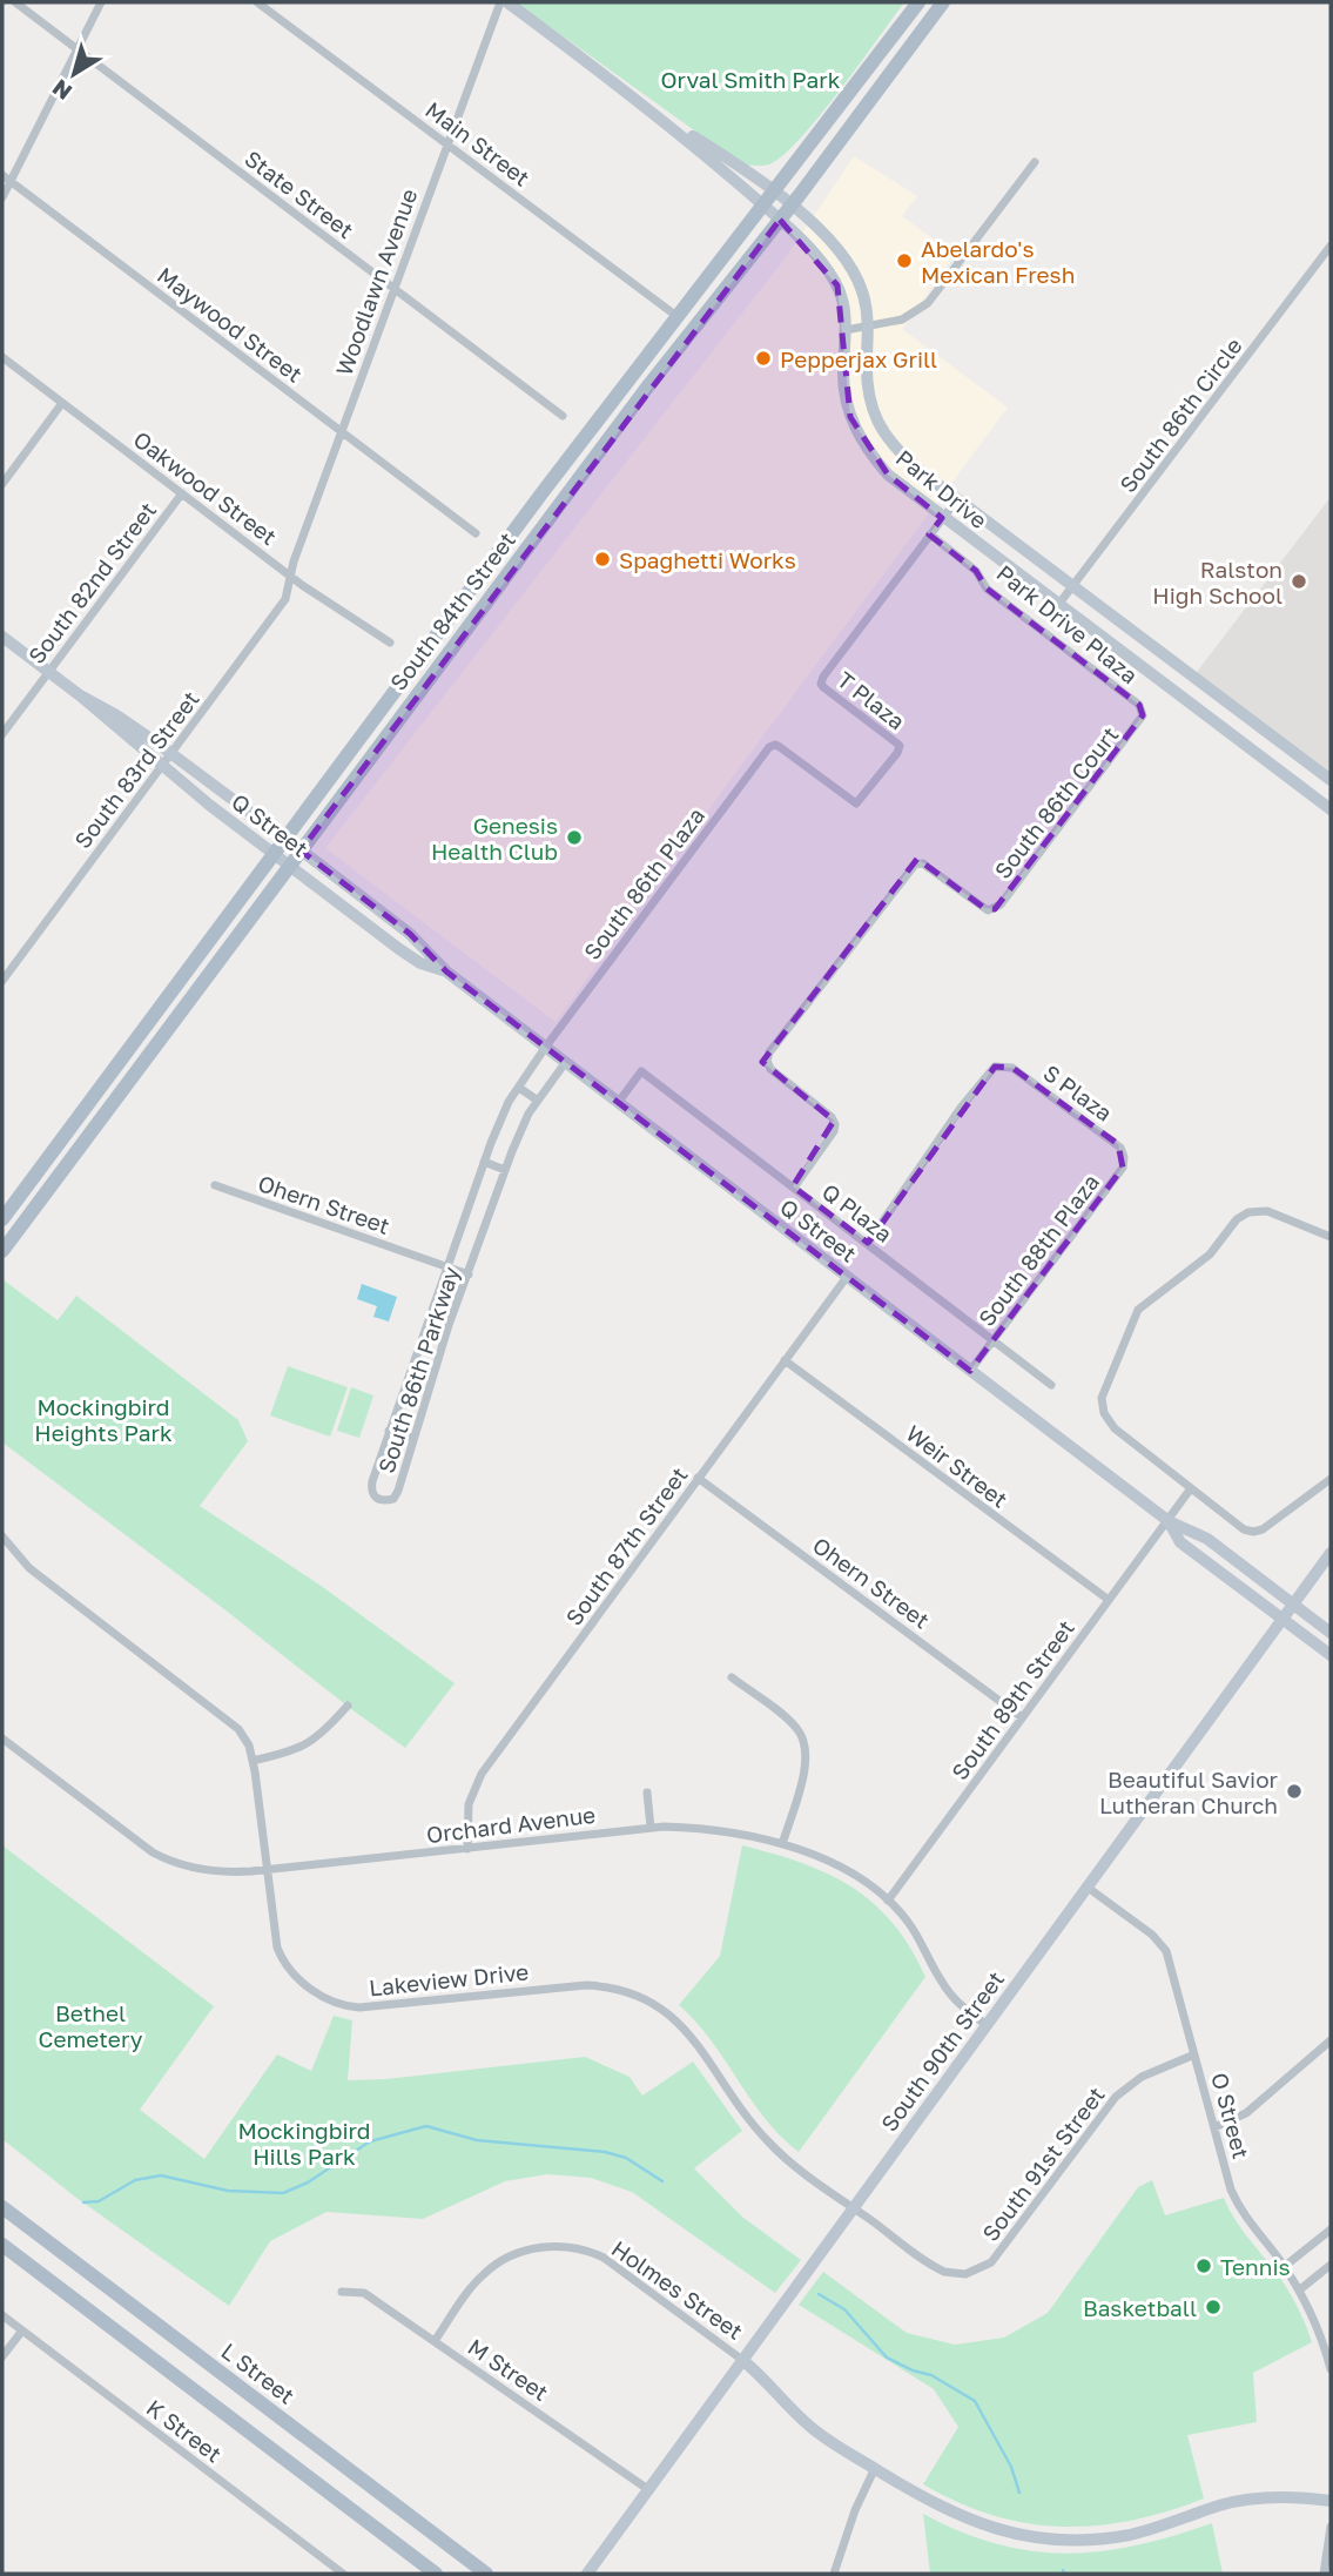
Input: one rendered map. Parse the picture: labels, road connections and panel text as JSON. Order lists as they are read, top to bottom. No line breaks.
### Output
{"streets":{"main road":["South 84th Street","L Street"],"street":["Main Street","State Street","Woodlawn Avenue","Maywood Street","South 86th Circle","Oakwood Street","Park Drive","South 82nd Street","Park Drive Plaza","T Plaza","South 83rd Street","South 86th Court","Q Street","South 86th Plaza","S Plaza","Ohern Street","Q Plaza","South 88th Plaza","South 86th Parkway","Weir Street","South 87th Street","South 89th Street","Orchard Avenue","Lakeview Drive","South 90th Street","O Street","South 91st Street","Holmes Street","M Street","K Street"]},"crossings":[["Main Street","Woodlawn Avenue"],["Main Street","South 84th Street"],["State Street","Woodlawn Avenue"],["Woodlawn Avenue","Maywood Street"],["Woodlawn Avenue","Oakwood Street"],["Woodlawn Avenue","South 83rd Street"],["South 86th Circle","Park Drive"],["Oakwood Street","South 82nd Street"],["Oakwood Street","South 83rd Street"],["Park Drive","South 84th Street"],["South 82nd Street","Q Street"],["South 84th Street","Q Street"],["Park Drive Plaza","T Plaza"],["Park Drive Plaza","South 86th Court"],["T Plaza","South 86th Plaza"],["South 83rd Street","Q Street"],["South 86th Court","Q Plaza"],["Q Street","South 86th Plaza"],["Q Street","Q Plaza"],["Q Street","South 88th Plaza"],["Q Street","South 86th Parkway"],["Q Street","South 87th Street"],["Q Street","South 89th Street"],["Q Street","South 90th Street"],["South 86th Plaza","South 86th Parkway"],["S Plaza","Q Plaza"],["S Plaza","South 88th Plaza"],["Ohern Street","South 86th Parkway"],["Ohern Street","South 87th Street"],["Ohern Street","South 89th Street"],["Q Plaza","South 88th Plaza"],["Weir Street","South 87th Street"],["Weir Street","South 89th Street"],["South 87th Street","Orchard Avenue"],["South 89th Street","Orchard Avenue"],["Orchard Avenue","Lakeview Drive"],["Orchard Avenue","South 90th Street"],["Lakeview Drive","South 90th Street"],["Lakeview Drive","South 91st Street"],["South 90th Street","O Street"],["South 90th Street","Holmes Street"],["South 90th Street","M Street"],["O Street","South 91st Street"],["Holmes Street","M Street"]],"parks":["Orval Smith Park","Mockingbird Heights Park","Bethel Cemetery","Mockingbird Hills Park"],"places":["Abelardo's Mexican Fresh","Pepperjax Grill","Spaghetti Works","Ralston High School","Genesis Health Club","Beautiful Savior Lutheran Church","Tennis","Basketball"],"north":"bottom left"}
